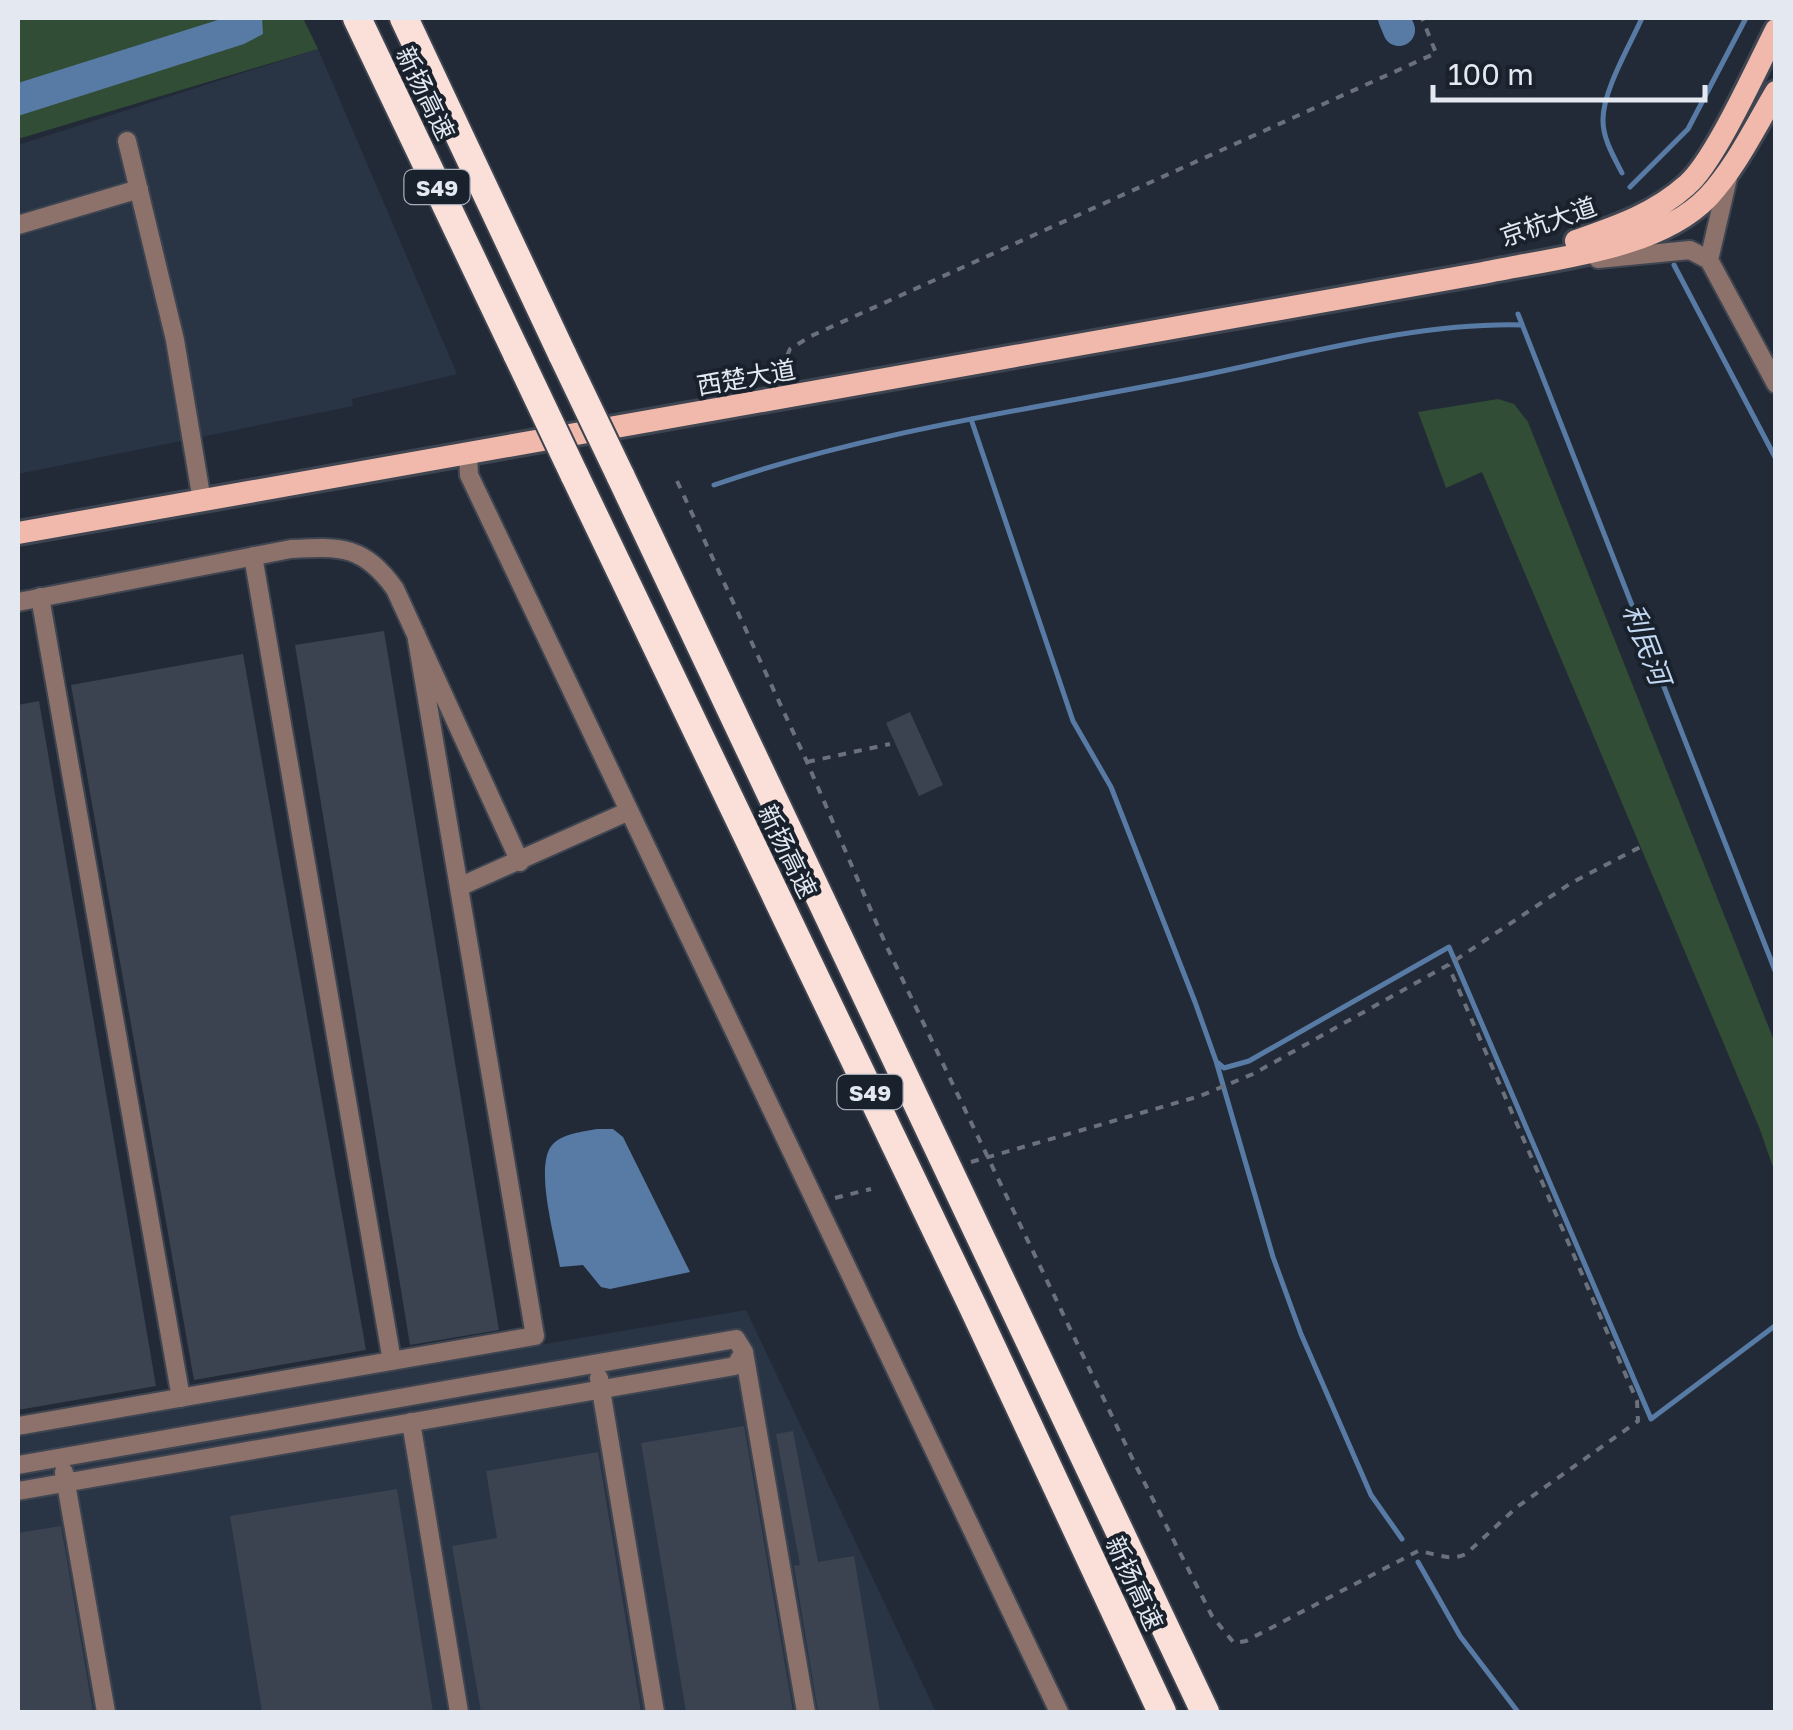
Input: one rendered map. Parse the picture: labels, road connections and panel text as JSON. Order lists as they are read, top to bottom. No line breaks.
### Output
{"streets":{"highway":["新扬高速","S49"],"main road":["京杭大道","西楚大道"]},"crossings":[["京杭大道","西楚大道"]],"water":["利民河"],"scale_bar":"100 m"}
